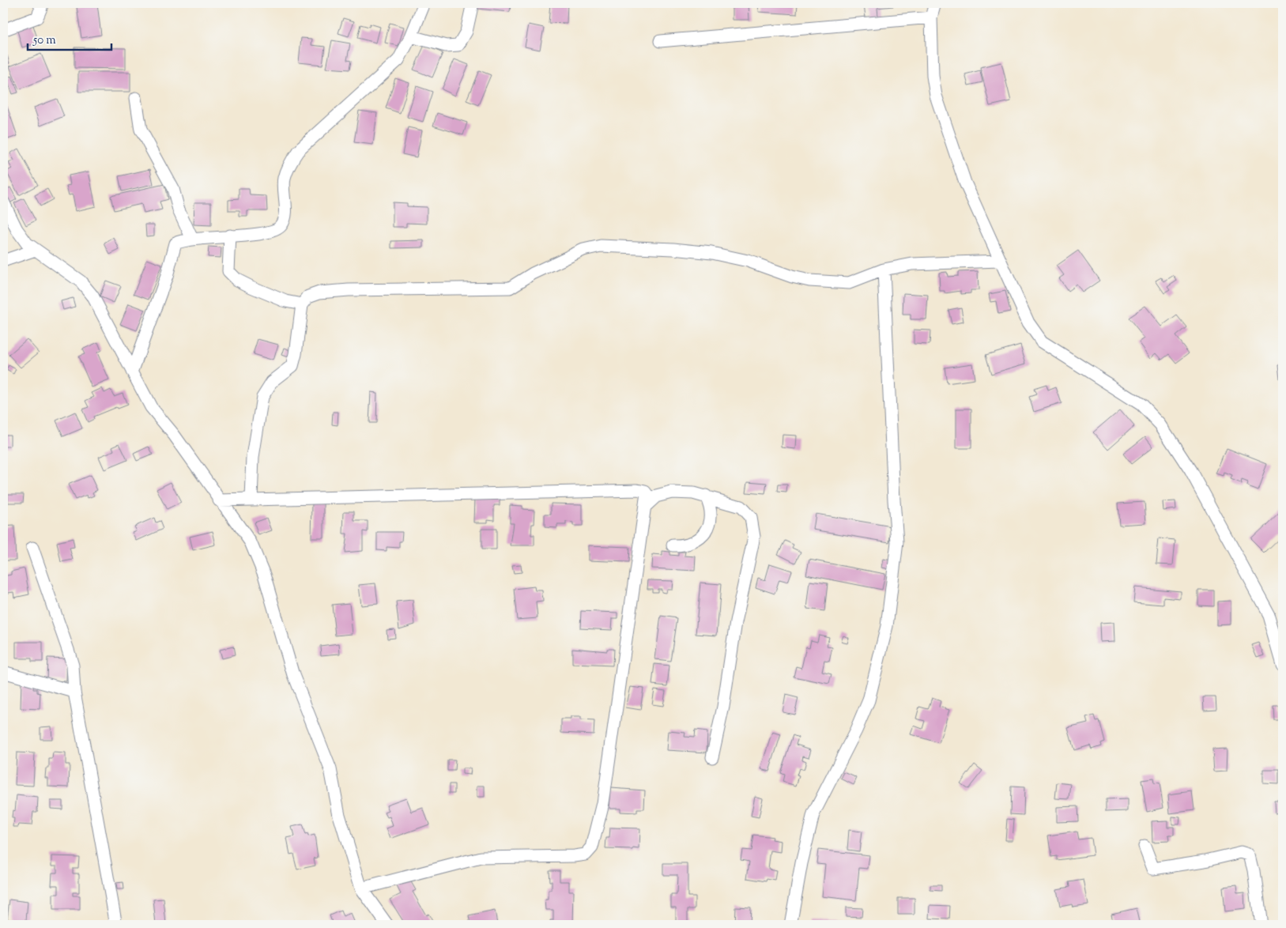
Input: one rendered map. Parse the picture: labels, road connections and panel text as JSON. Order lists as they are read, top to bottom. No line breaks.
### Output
{"scale_bar":"50 m"}
